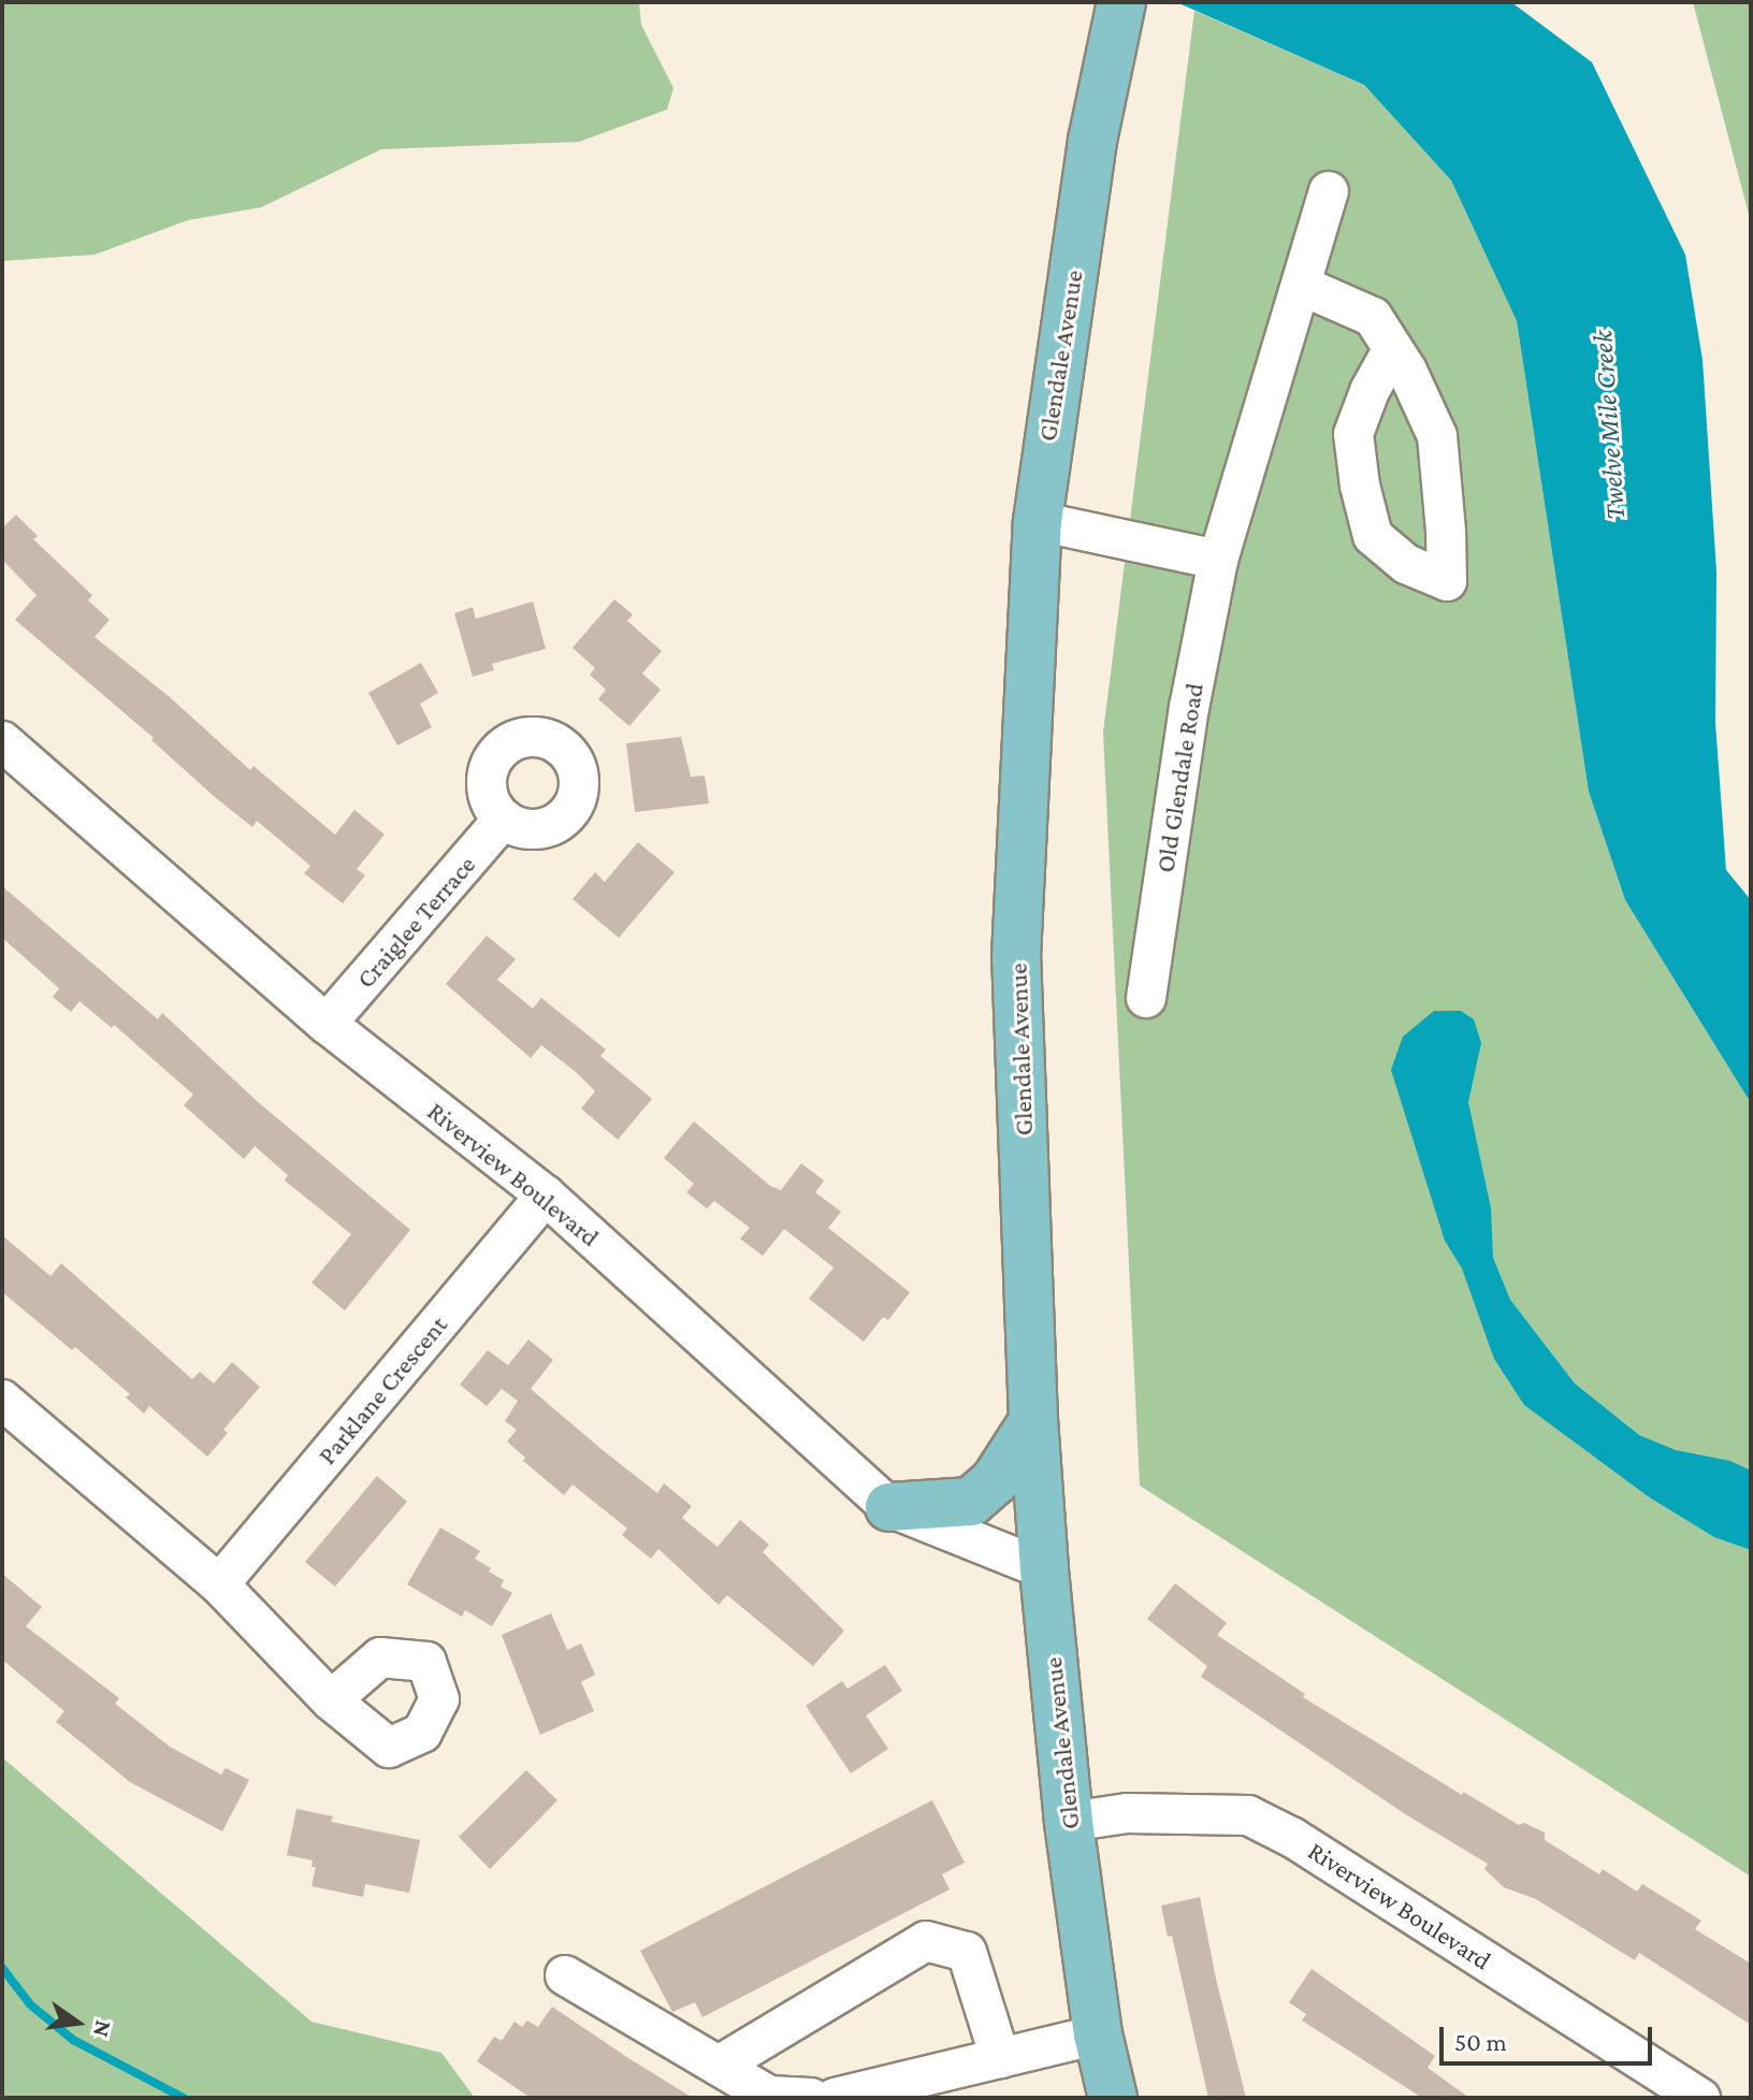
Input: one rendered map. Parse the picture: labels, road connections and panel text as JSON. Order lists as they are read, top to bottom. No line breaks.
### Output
{"streets":{"main road":["Glendale Avenue"],"street":["Old Glendale Road","Craiglee Terrace","Riverview Boulevard","Parklane Crescent"]},"crossings":[["Glendale Avenue","Riverview Boulevard"],["Craiglee Terrace","Riverview Boulevard"],["Riverview Boulevard","Parklane Crescent"]],"water":["Twelve Mile Creek"],"scale_bar":"50 m","north":"right"}
